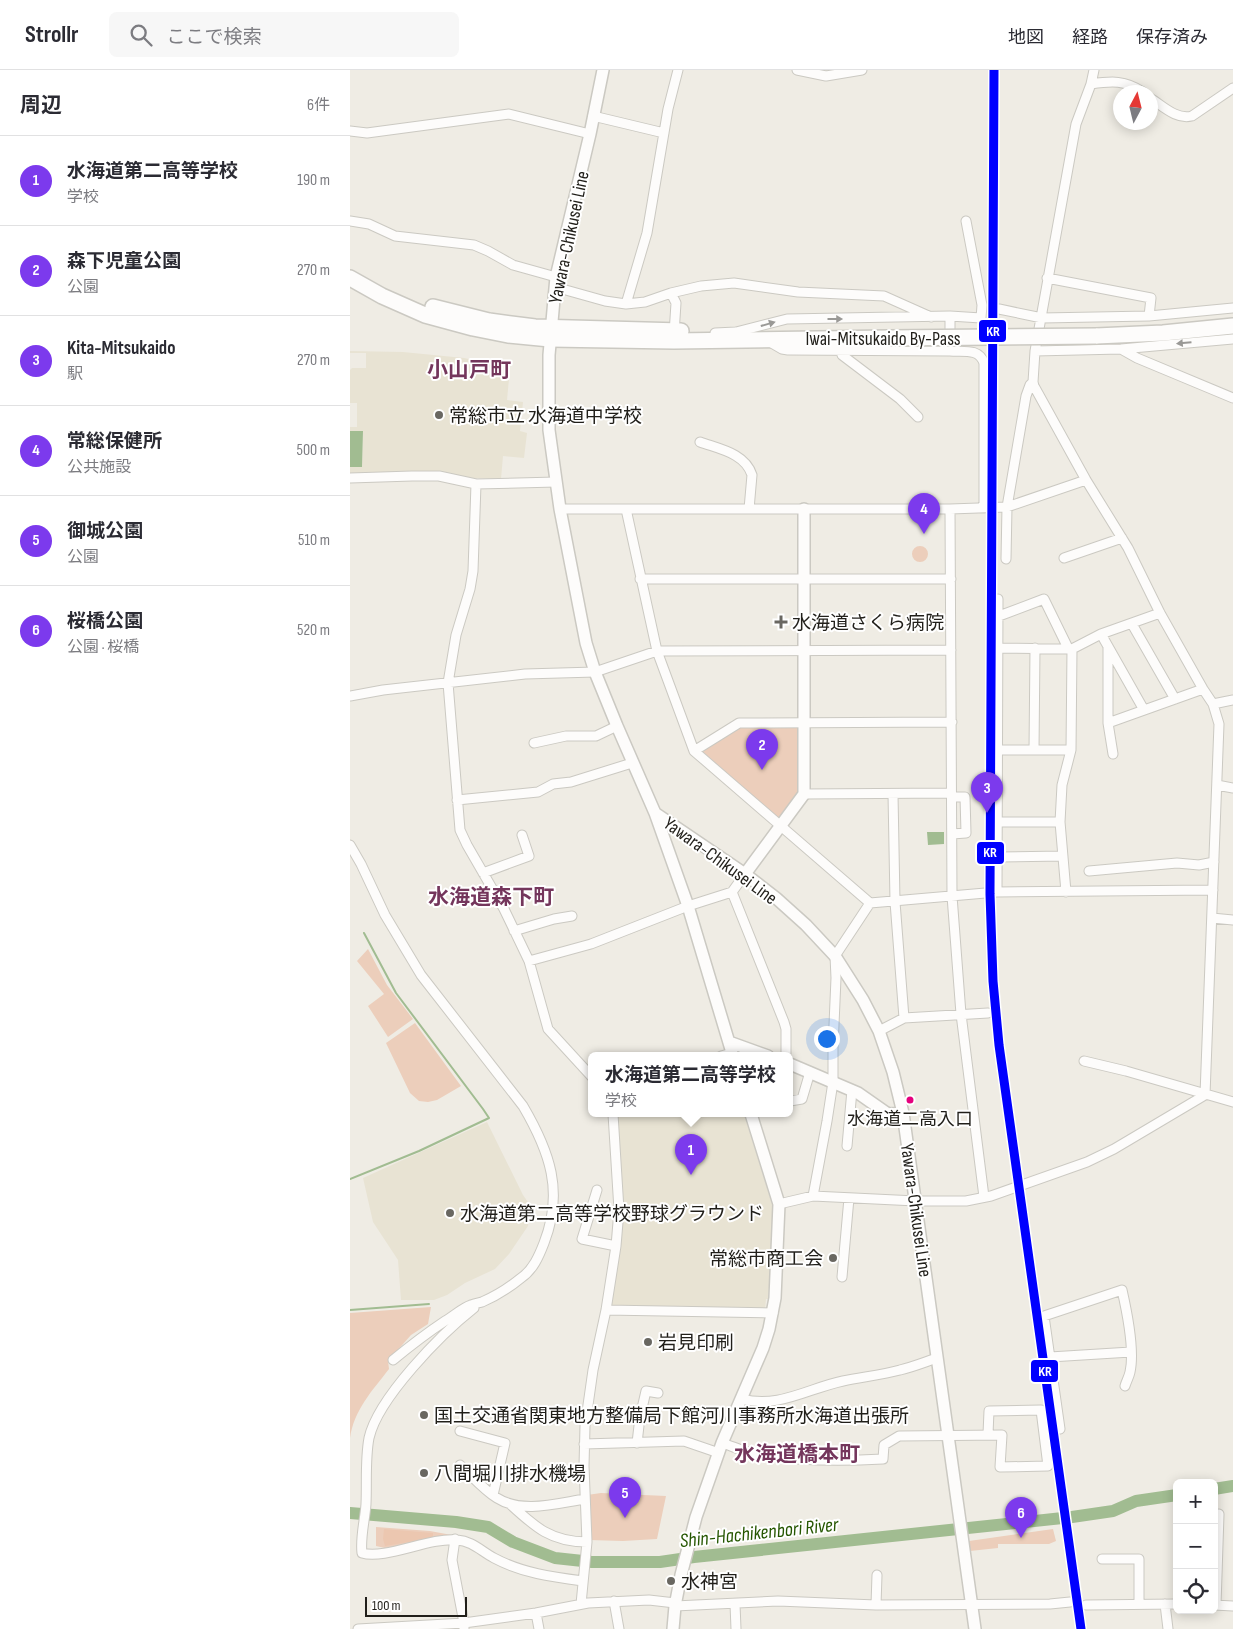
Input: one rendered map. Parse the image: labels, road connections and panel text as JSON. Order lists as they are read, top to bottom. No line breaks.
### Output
{"streets":{"highway":["Iwai-Mitsukaido By-Pass"],"main road":["Yawara-Chikusei Line"]},"crossings":[["Yawara-Chikusei Line","Iwai-Mitsukaido By-Pass"]],"districts":["小山戸町","水海道森下町","水海道橋本町"],"water":["Shin-Hachikenbori River"],"places":{"other":["常総市立 水海道中学校","水海道二高入口","水海道第二高等学校野球グラウンド","常総市商工会","岩見印刷","国土交通省関東地方整備局下館河川事務所水海道出張所","八間堀川排水機場","水神宮"],"health":["水海道さくら病院"]},"lines":["transit line KR"],"scale_bar":"100 m","north":"top","page":{"header":"Strollr","search":"ここで検索","nav":["地図","経路","保存済み"],"heading":["周辺","6件"],"list":[{"mark":"1","name":"水海道第二高等学校","note":"学校","value":"190 m"},{"mark":"2","name":"森下児童公園","note":"公園","value":"270 m"},{"mark":"3","name":"Kita-Mitsukaido","note":"駅","value":"270 m"},{"mark":"4","name":"常総保健所","note":"公共施設","value":"500 m"},{"mark":"5","name":"御城公園","note":"公園","value":"510 m"},{"mark":"6","name":"桜橋公園","note":"公園 · 桜橋","value":"520 m"}],"pins":["4","2","3","1","5","6"],"popup":["水海道第二高等学校","学校"],"map_buttons":["+","−"],"scale":"100 m"}}
